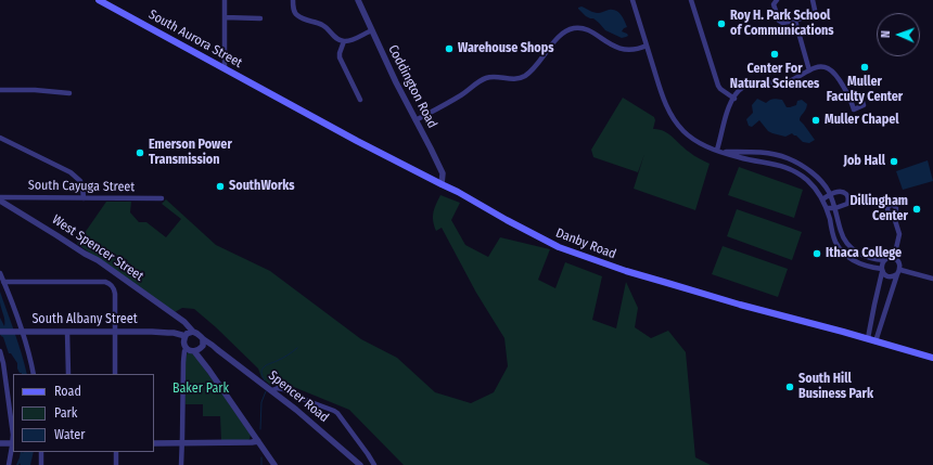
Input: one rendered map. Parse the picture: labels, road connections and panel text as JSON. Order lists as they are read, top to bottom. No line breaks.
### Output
{"streets":{"main road":["South Aurora Street","Danby Road"],"street":["Coddington Road","South Cayuga Street","West Spencer Street","South Albany Street","Spencer Road"]},"crossings":[["South Aurora Street","Danby Road"],["Coddington Road","Danby Road"],["West Spencer Street","South Albany Street"],["West Spencer Street","Spencer Road"]],"parks":["Baker Park"],"places":["Roy H. Park School of Communications","Warehouse Shops","Center For Natural Sciences","Muller Faculty Center","Muller Chapel","Emerson Power Transmission","Job Hall","SouthWorks","Dillingham Center","Ithaca College","South Hill Business Park"],"legend":["Road","Park","Water"],"north":"left"}
